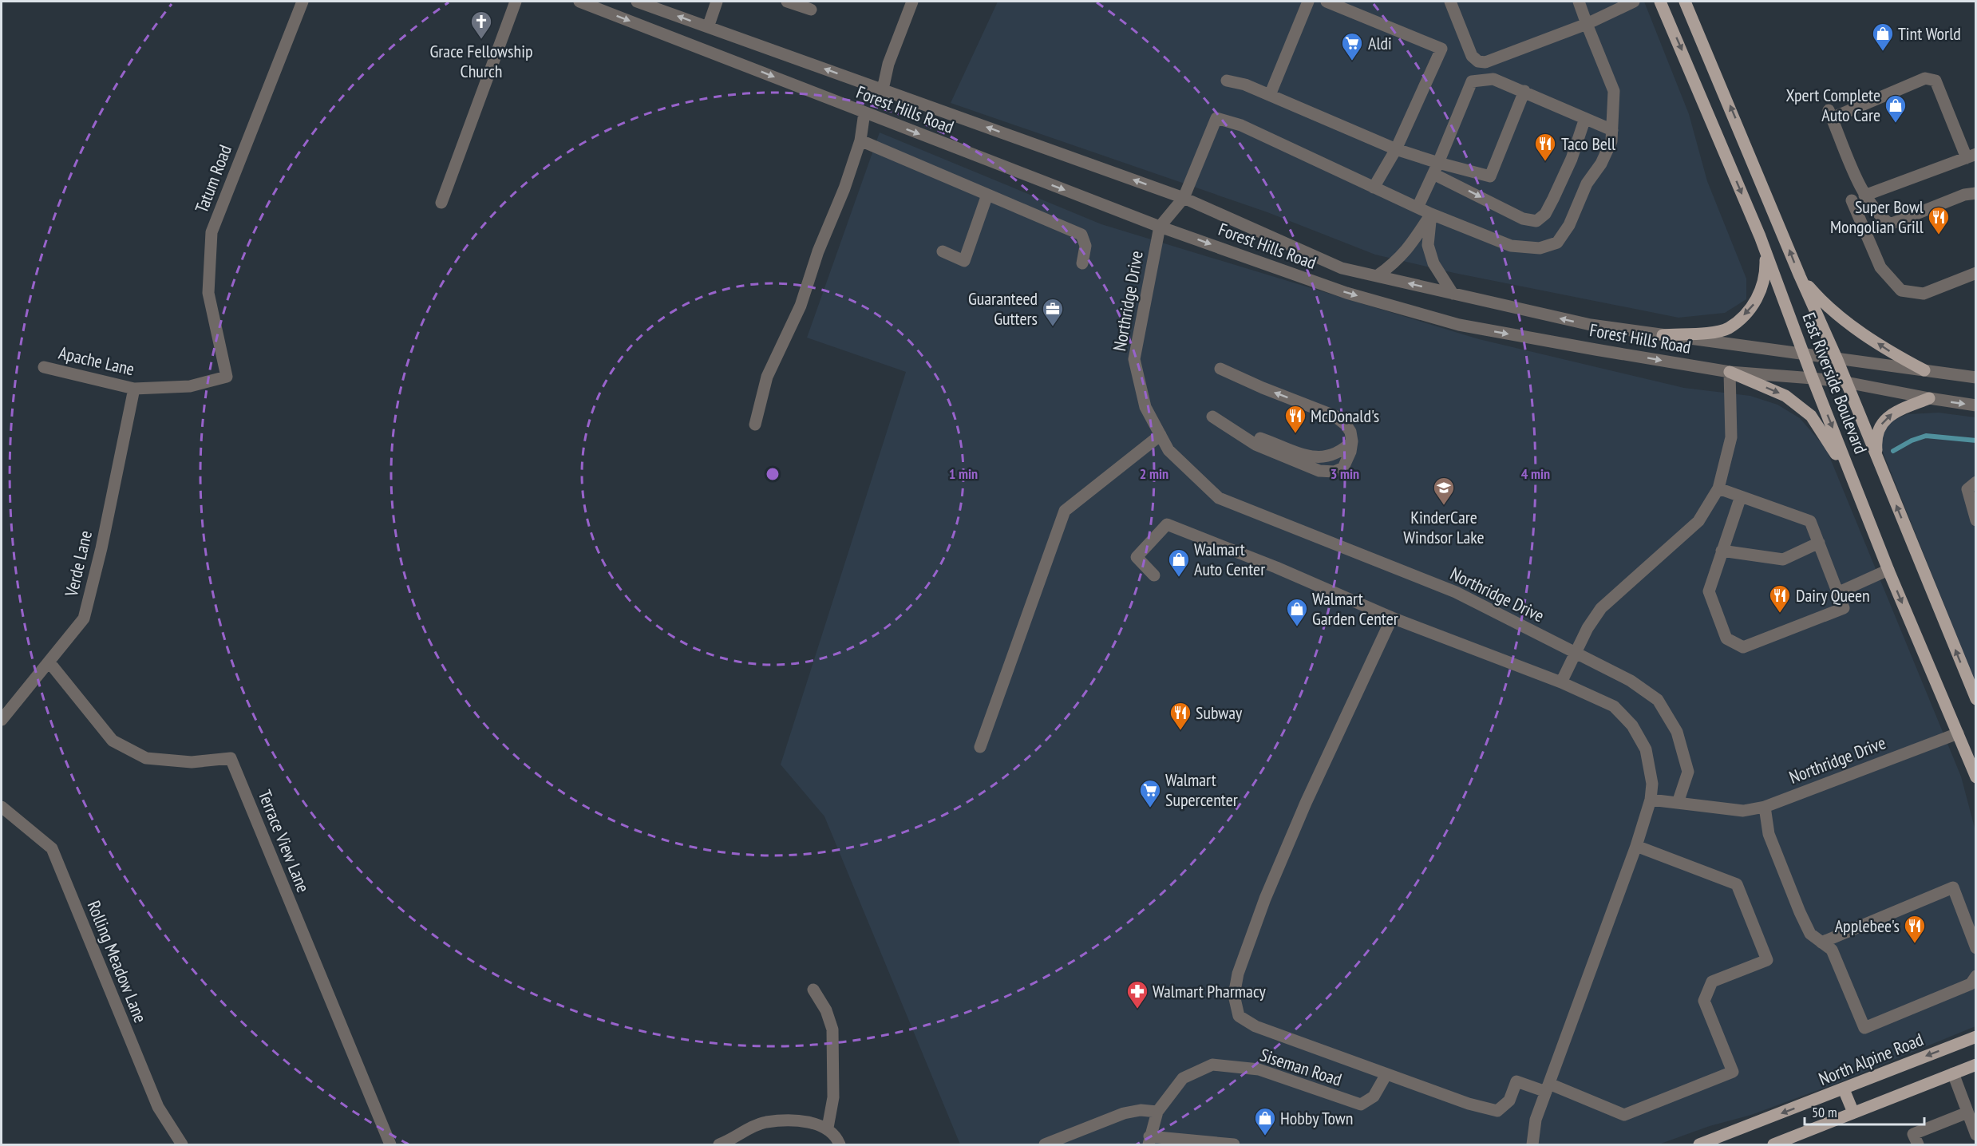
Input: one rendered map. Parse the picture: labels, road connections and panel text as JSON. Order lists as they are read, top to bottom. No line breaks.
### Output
{"streets":{"main road":["East Riverside Boulevard","North Alpine Road"],"street":["Forest Hills Road","Tatum Road","Northridge Drive","Apache Lane","Verde Lane","Terrace View Lane","Rolling Meadow Lane","Siseman Road"]},"crossings":[["Forest Hills Road","Northridge Drive"],["Forest Hills Road","East Riverside Boulevard"],["Tatum Road","Apache Lane"],["Northridge Drive","East Riverside Boulevard"],["Apache Lane","Verde Lane"],["Verde Lane","Terrace View Lane"]],"places":{"church":["Grace Fellowship Church"],"shop":["Tint World","Xpert Complete Auto Care","Walmart Auto Center","Walmart Garden Center","Hobby Town"],"supermarket":["Aldi","Walmart Supercenter"],"restaurant":["Taco Bell","Super Bowl Mongolian Grill","McDonald's","Dairy Queen","Subway","Applebee's"],"office":["Guaranteed Gutters"],"school or university":["KinderCare Windsor Lake"],"pharmacy":["Walmart Pharmacy"]},"scale_bar":"50 m","rings":["1 min","2 min","3 min","4 min"]}
